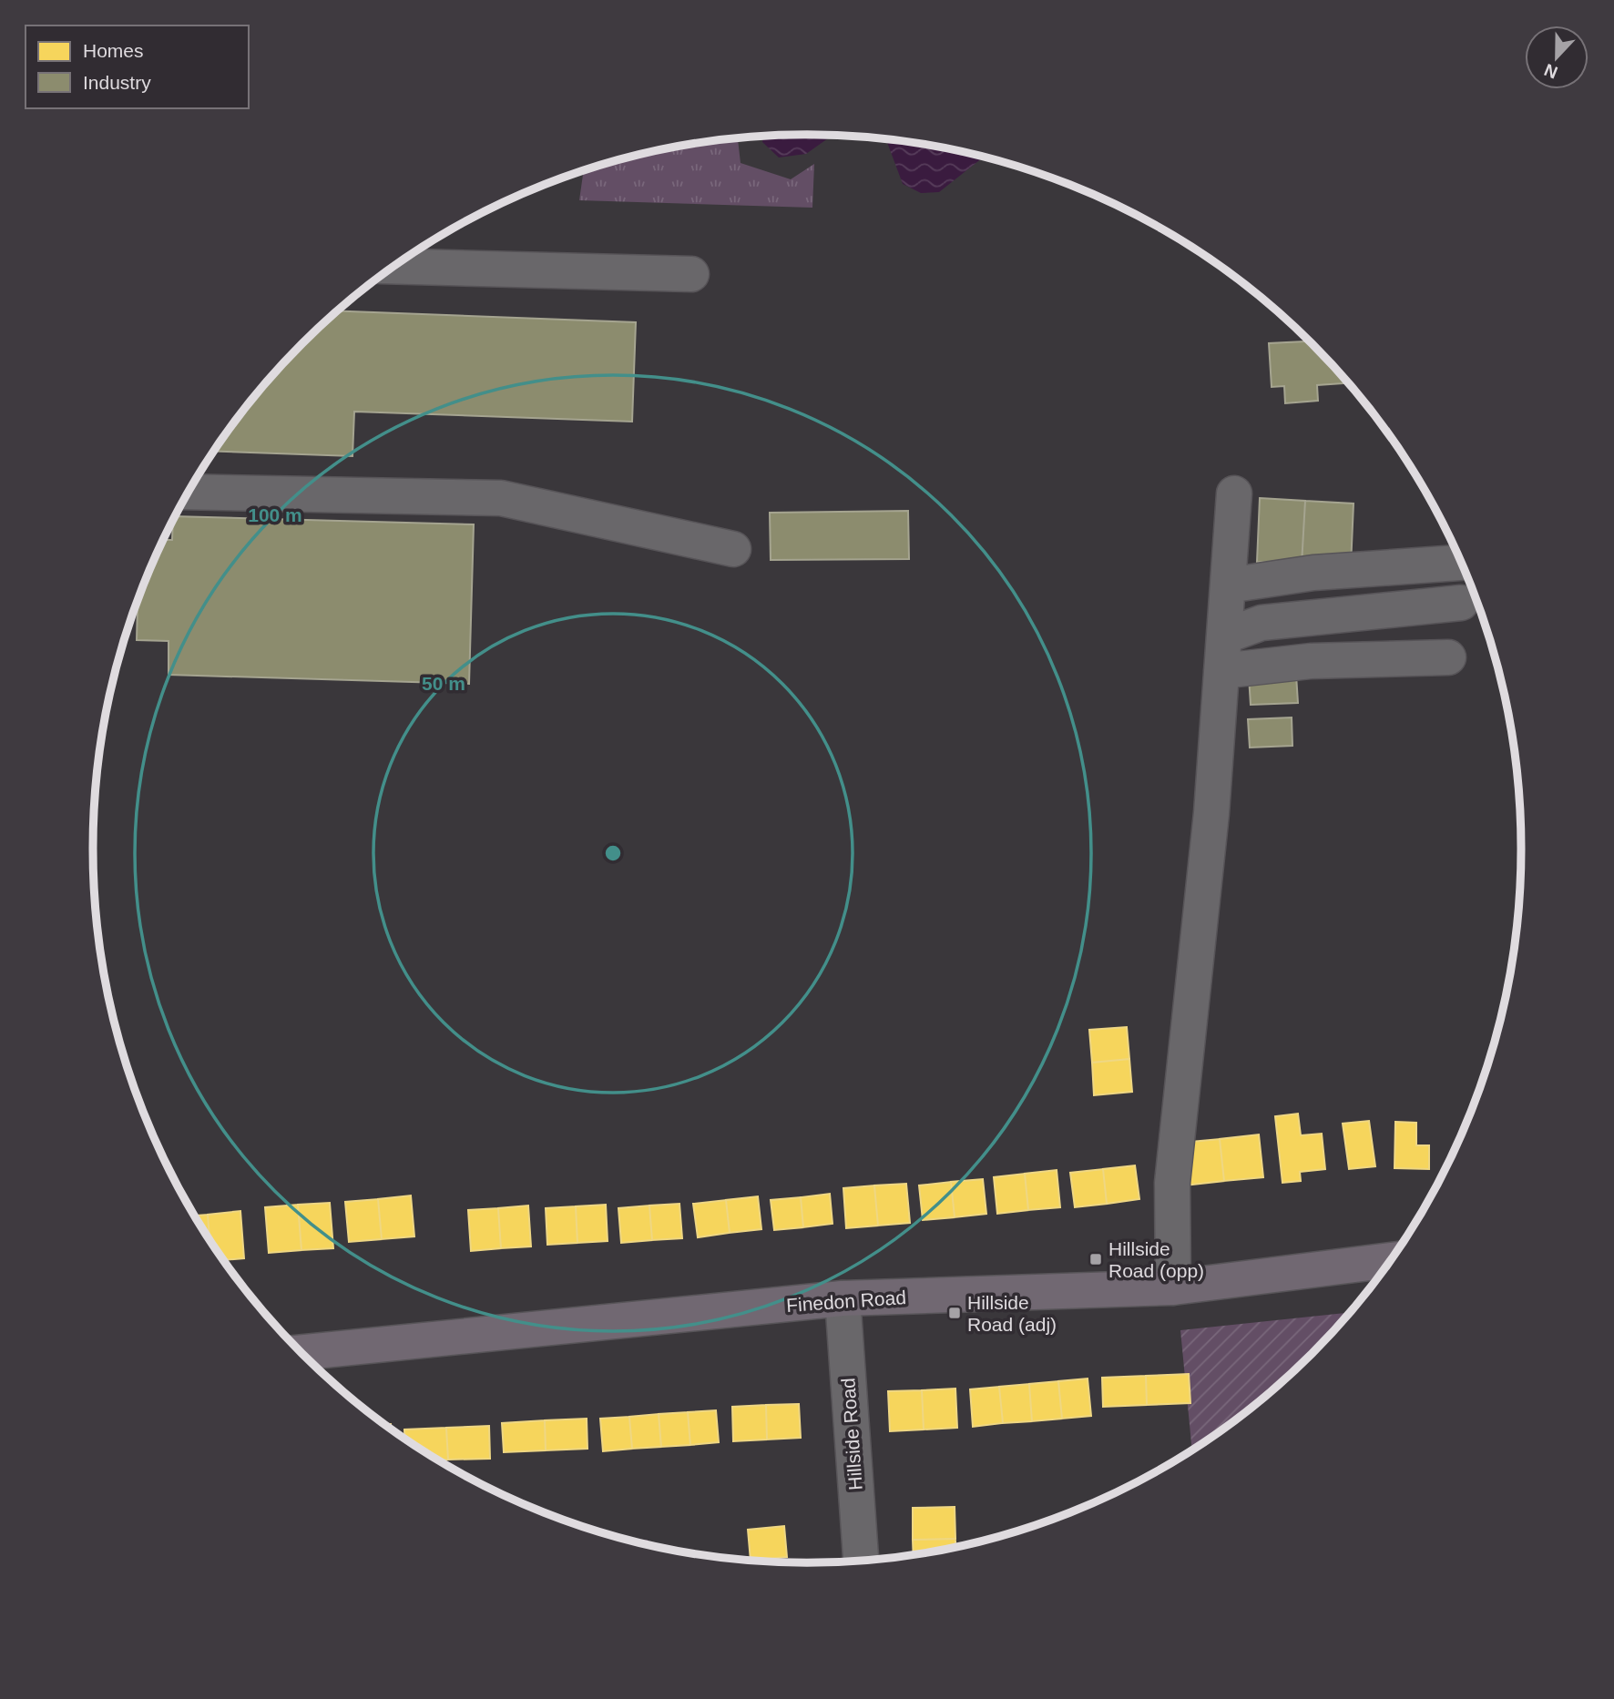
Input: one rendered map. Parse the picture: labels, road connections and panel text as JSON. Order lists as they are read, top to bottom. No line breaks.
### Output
{"streets":{"main road":["Finedon Road"],"street":["Hillside Road"]},"crossings":[["Finedon Road","Hillside Road"]],"places":{"transit":["Hillside Road (opp)","Hillside Road (adj)"]},"legend":["Homes","Industry"],"north":"bottom","rings":["100 m","50 m"]}
